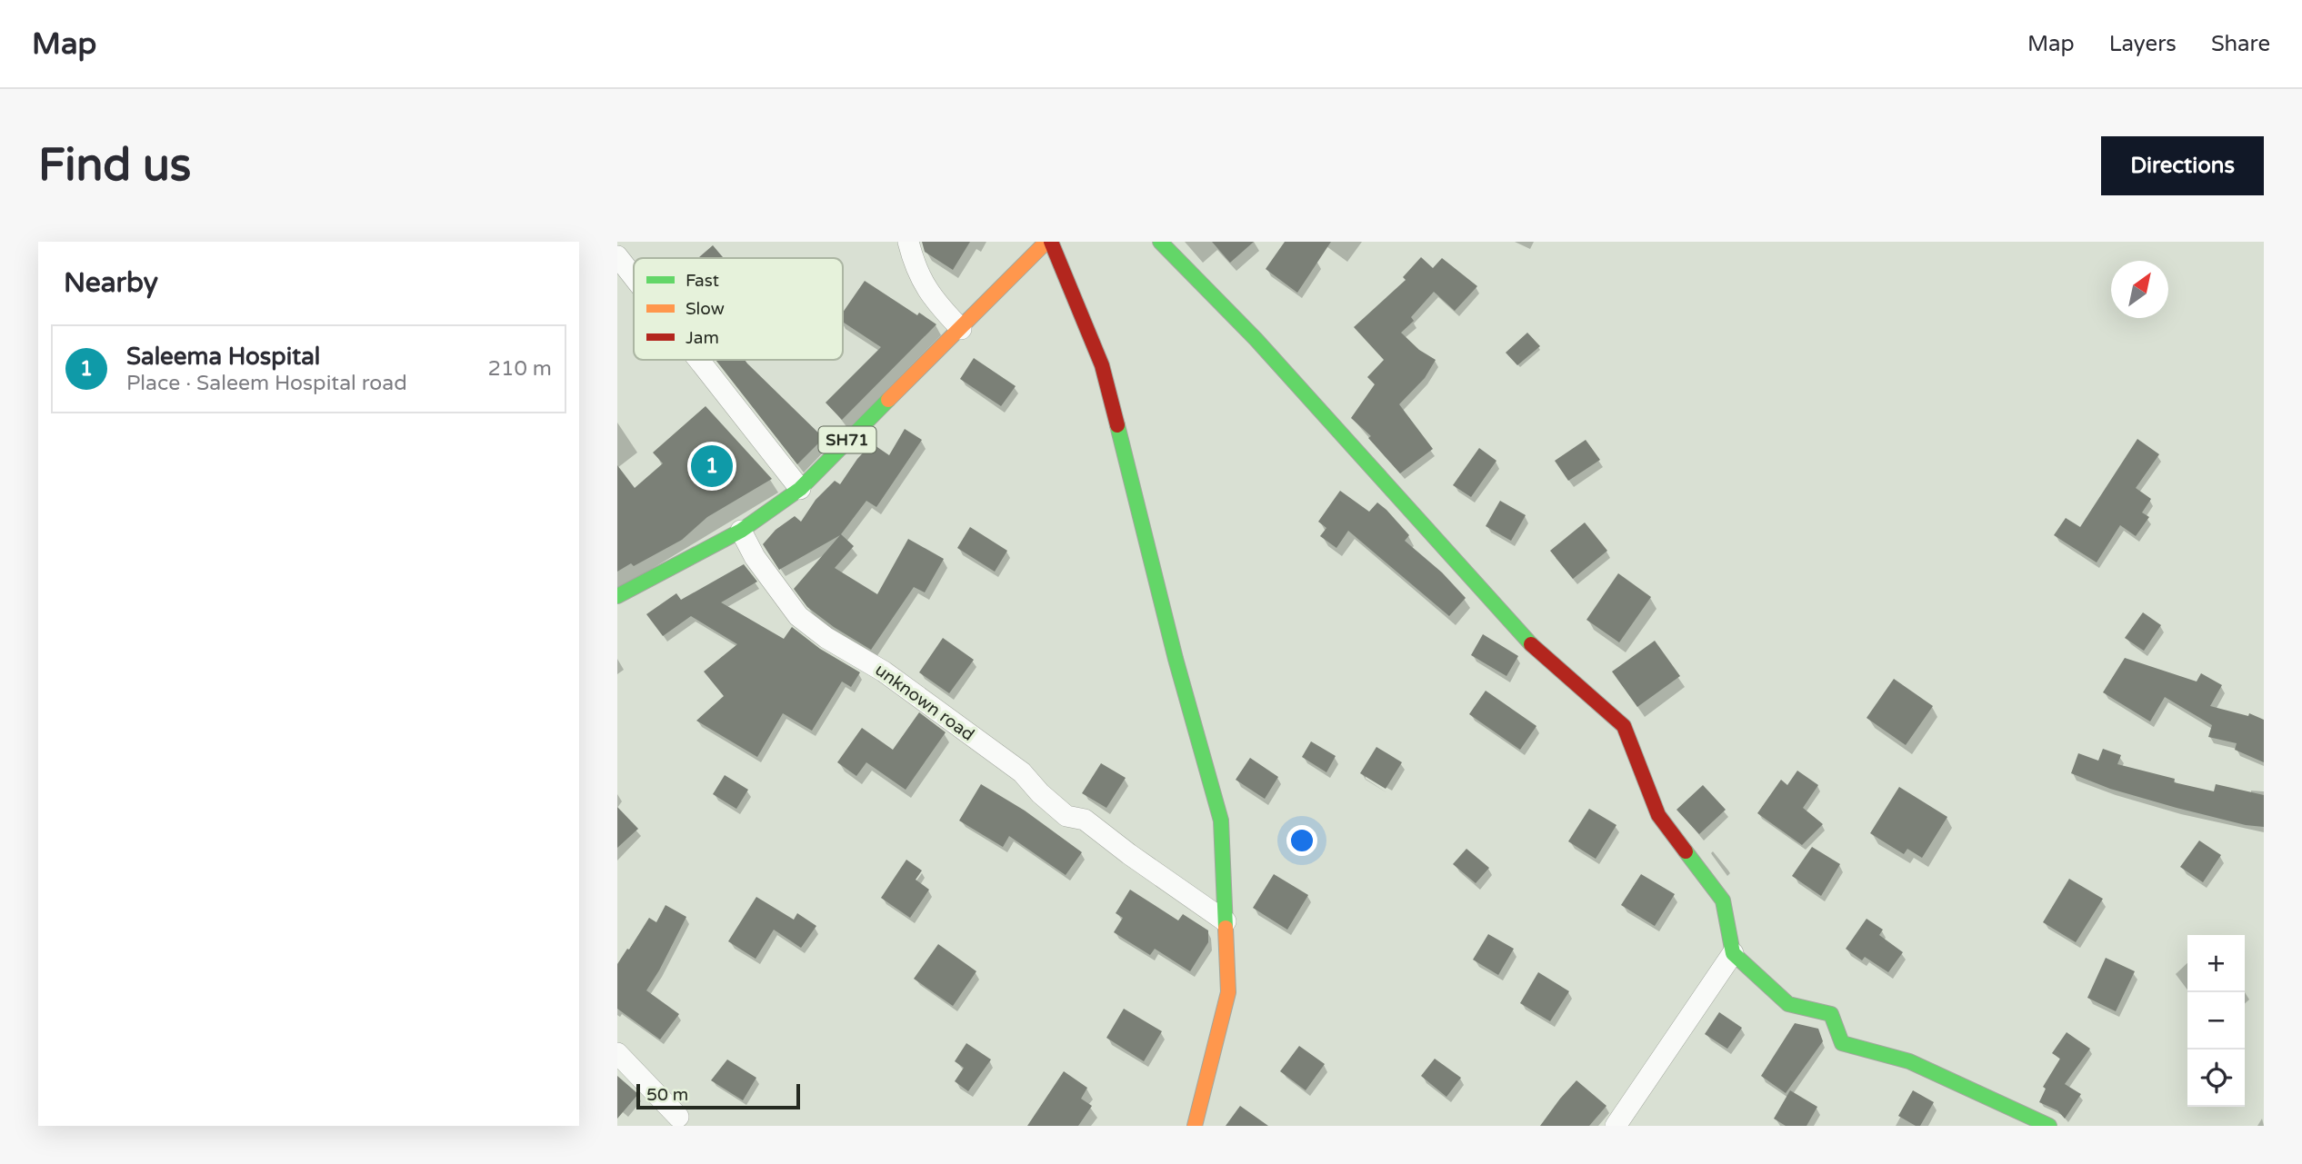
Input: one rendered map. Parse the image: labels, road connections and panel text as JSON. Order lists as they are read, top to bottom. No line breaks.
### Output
{"streets":{"street":["SH71","unknown road"]},"crossings":[["SH71","unknown road"]],"legend":["Fast","Slow","Jam"],"scale_bar":"50 m","north":"top right","page":{"header":"Map","nav":["Map","Layers","Share"],"buttons":"Directions","title":"Find us","heading":"Nearby","list":[{"mark":"1","name":"Saleema Hospital","note":"Place · Saleem Hospital road","value":"210 m"}],"pins":"1","map_buttons":["+","−"],"scale":"50 m"}}
